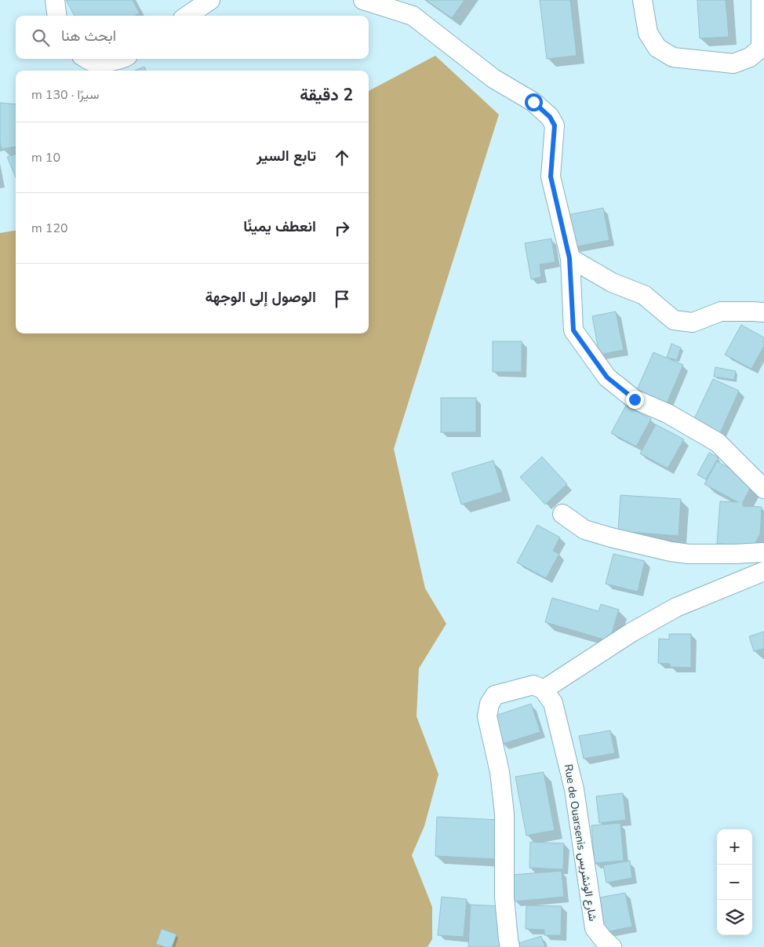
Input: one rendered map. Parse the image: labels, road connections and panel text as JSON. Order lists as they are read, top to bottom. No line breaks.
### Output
{"streets":{"street":["Rue de Ouarsenis شارع الونشريس"]},"page":{"search":"ابحث هنا","heading":["2 دقيقة","سيرًا · 130 m"],"list":[["تابع السير","10 m"],["انعطف يمينًا","120 m"],"الوصول إلى الوجهة"],"map_buttons":["+","−"]}}
